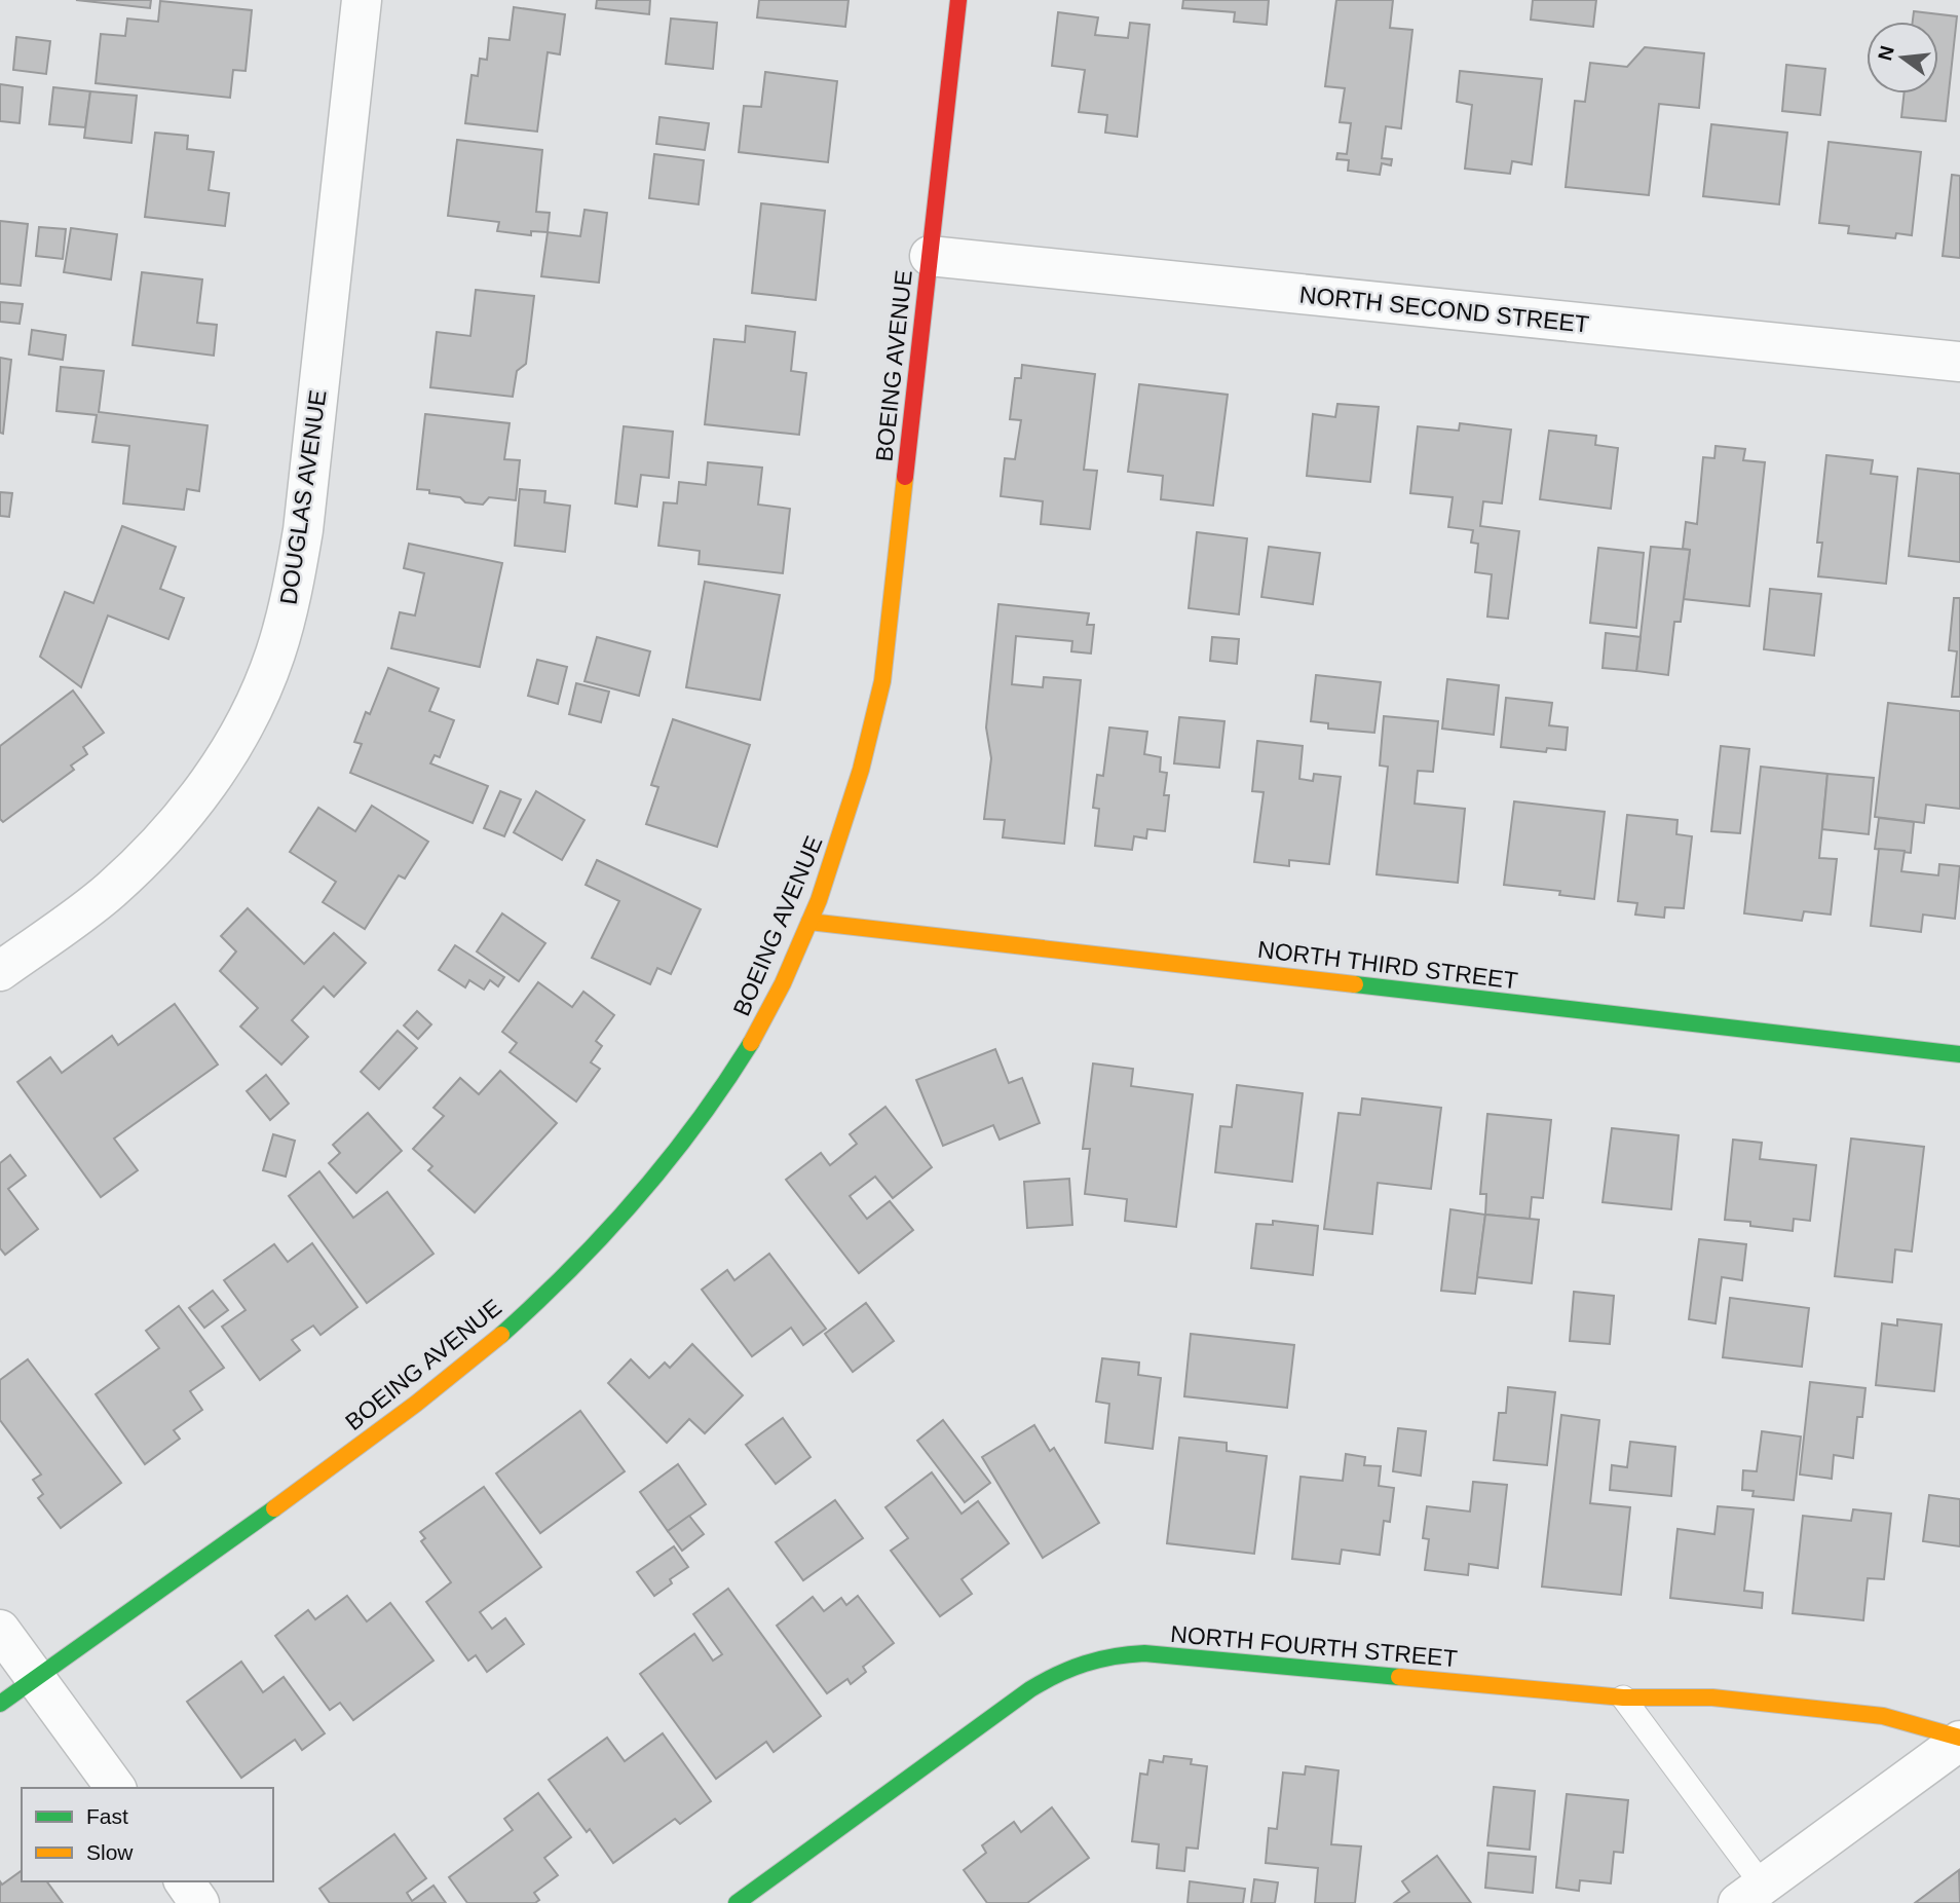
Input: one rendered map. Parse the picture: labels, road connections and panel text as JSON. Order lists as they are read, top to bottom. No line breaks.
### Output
{"streets":{"street":["NORTH SECOND STREET","BOEING AVENUE","DOUGLAS AVENUE","NORTH THIRD STREET","NORTH FOURTH STREET"]},"crossings":[["NORTH SECOND STREET","BOEING AVENUE"],["BOEING AVENUE","NORTH THIRD STREET"]],"legend":["Fast","Slow"],"north":"left"}
